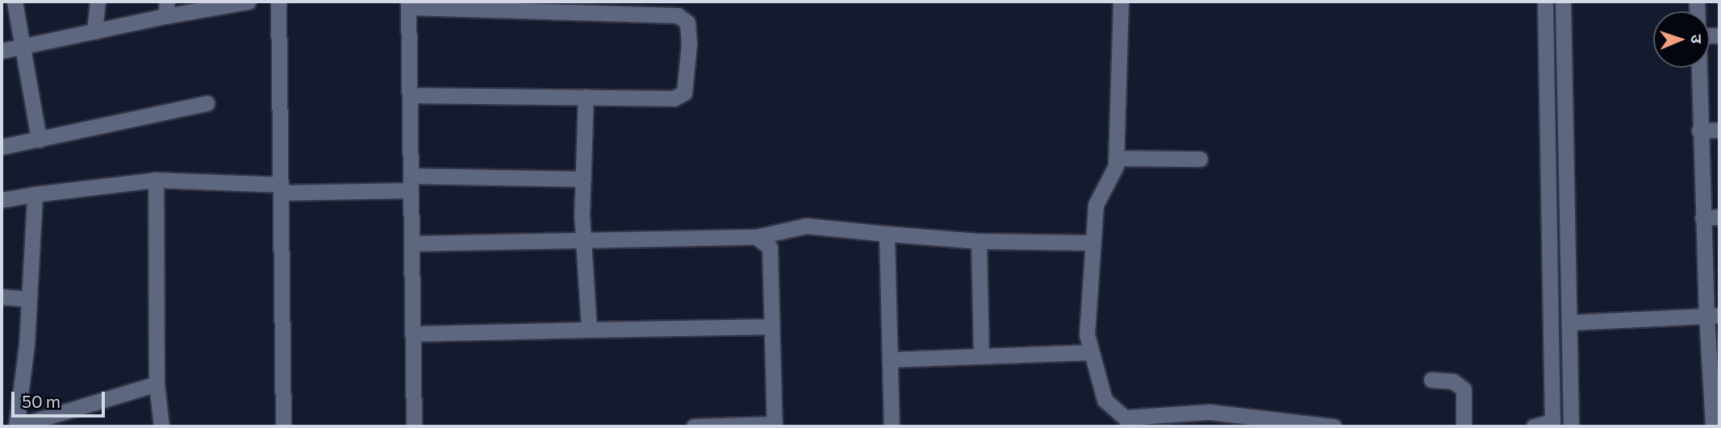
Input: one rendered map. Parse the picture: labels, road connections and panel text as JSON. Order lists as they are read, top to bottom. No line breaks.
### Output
{"scale_bar":"50 m","north":"right"}
